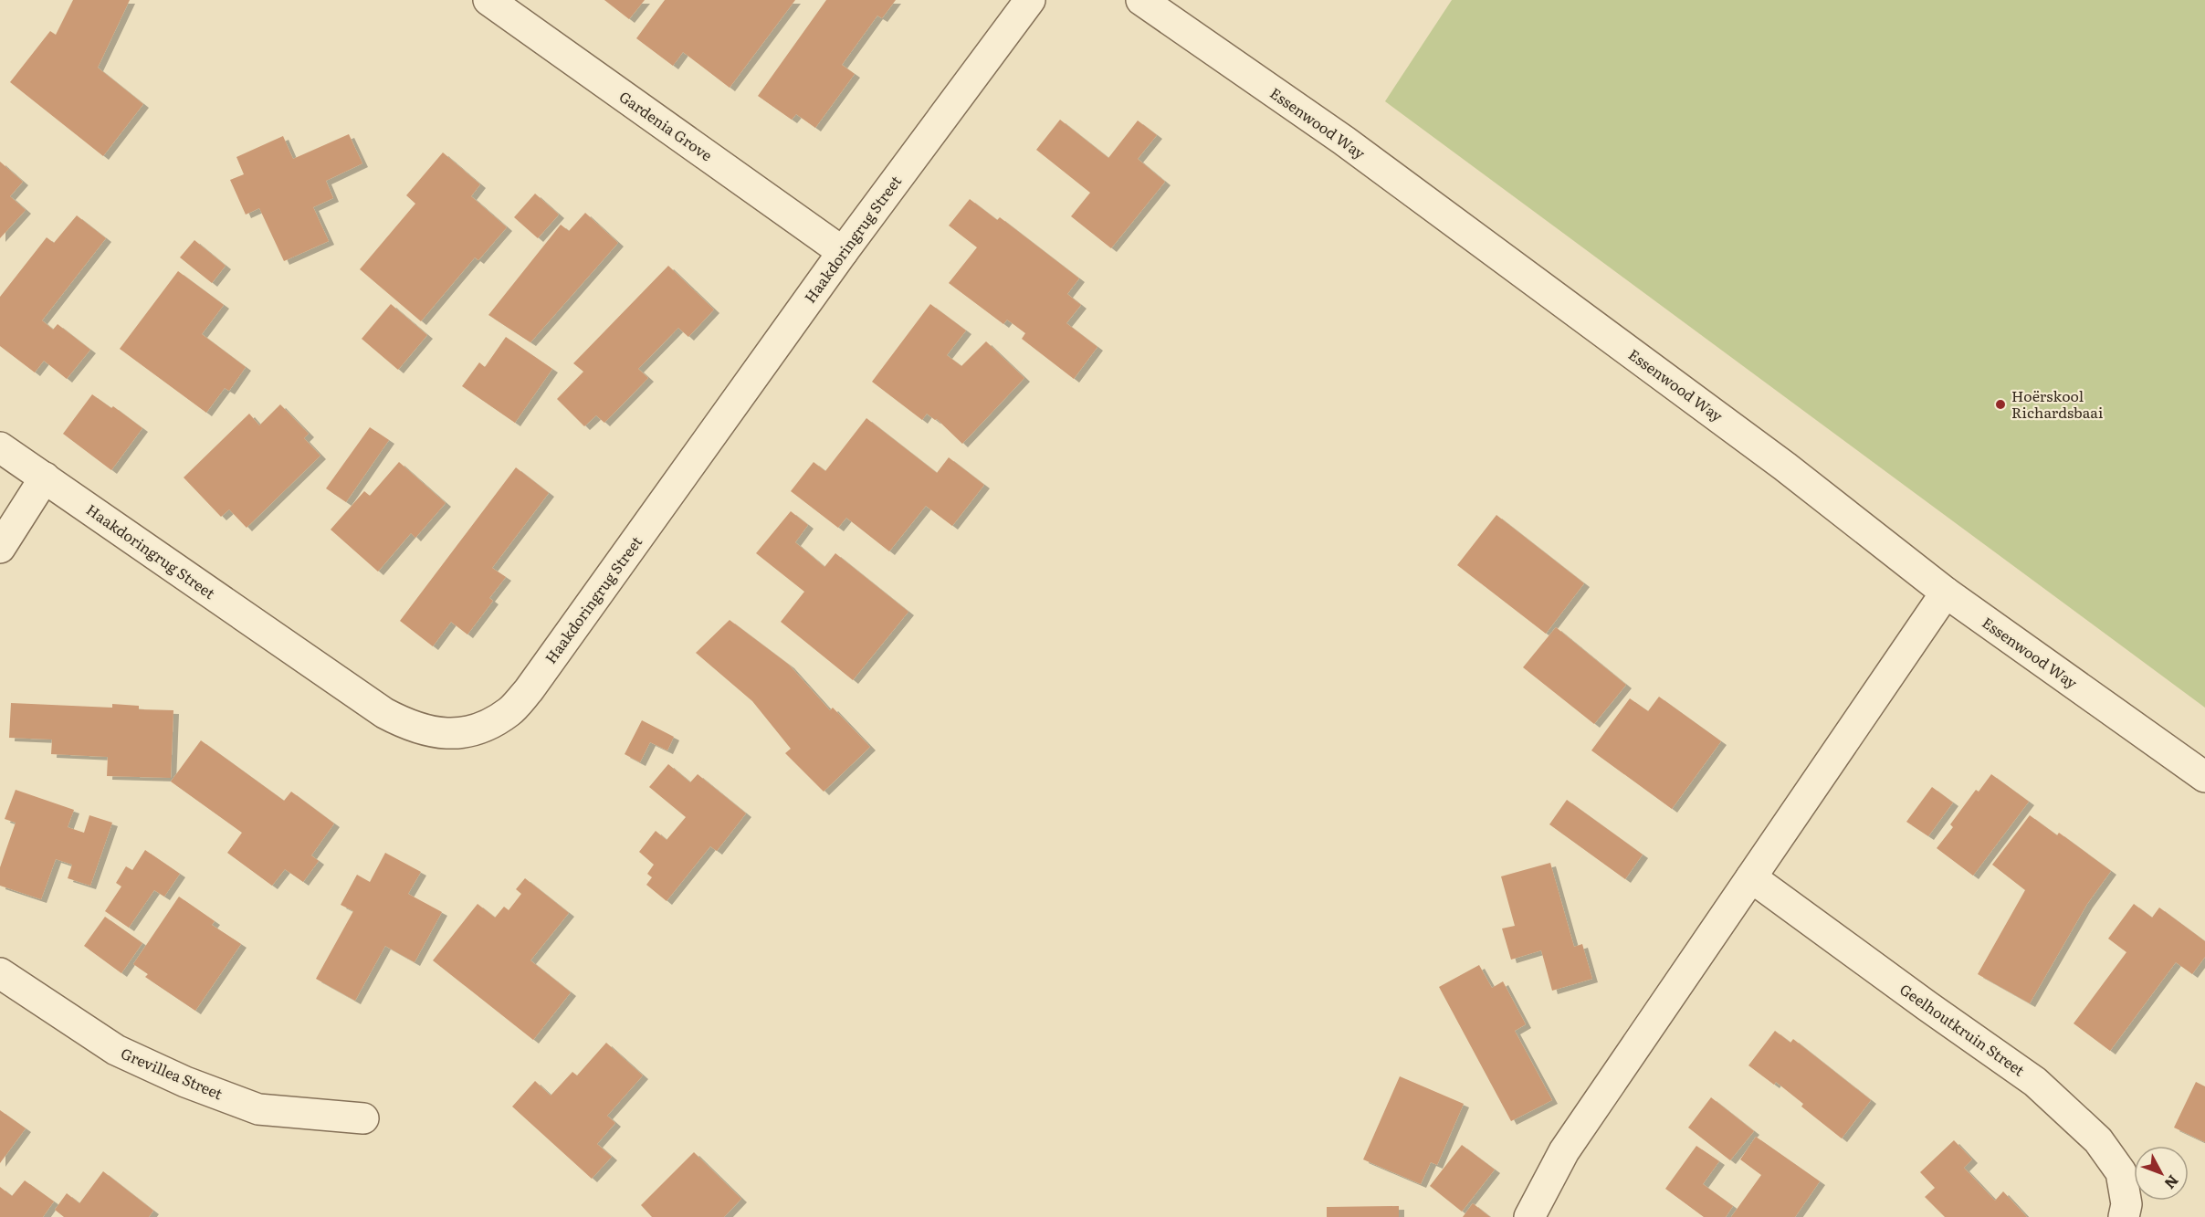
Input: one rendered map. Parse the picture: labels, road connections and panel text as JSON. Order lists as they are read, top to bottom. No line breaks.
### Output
{"streets":{"street":["Essenwood Way","Gardenia Grove","Haakdoringrug Street","Geelhoutkruin Street","Grevillea Street"]},"crossings":[["Gardenia Grove","Haakdoringrug Street"]],"places":["Hoërskool Richardsbaai"],"north":"bottom right"}
